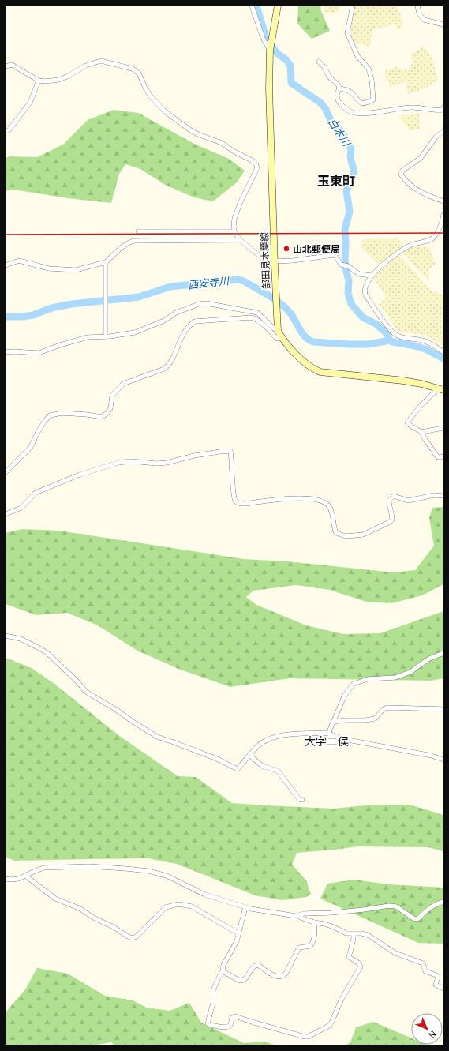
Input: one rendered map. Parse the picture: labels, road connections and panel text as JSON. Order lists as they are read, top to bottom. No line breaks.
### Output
{"streets":{"main road":["部田見木葉線"]},"districts":["玉東町","大字二俣"],"water":["白木川","西安寺川"],"places":["山北郵便局"],"north":"bottom right"}
